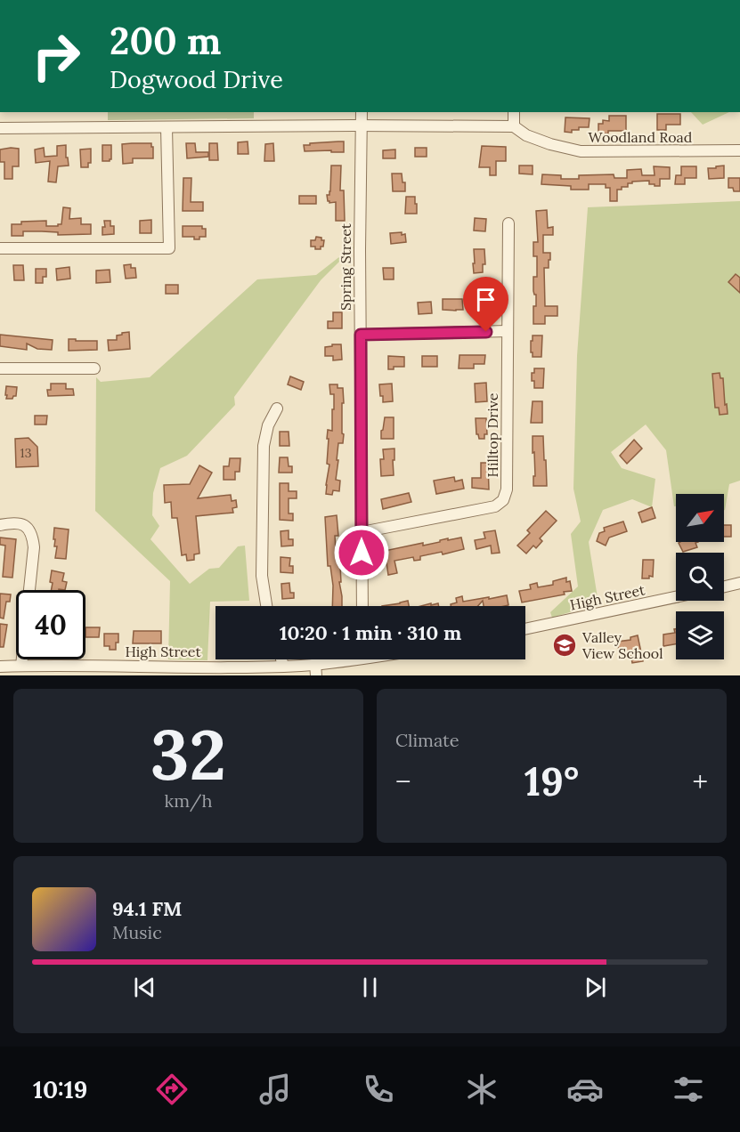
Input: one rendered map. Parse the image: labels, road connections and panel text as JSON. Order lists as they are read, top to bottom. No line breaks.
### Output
{"streets":{"street":["Woodland Road","Spring Street","Hilltop Drive","High Street"]},"crossings":[["Spring Street","Hilltop Drive"]],"places":{"school or university":["Valley View School"]},"house_numbers":["13"],"north":"top right","page":{"turn":["200 m","Dogwood Drive"],"limit":"40","trip":"10:20 · 1 min · 310 m","tile":[["32","km/h"],"Climate"],"heat":["−","19°","+"],"song":["94.1 FM","Music"],"tabs":"10:19"}}
